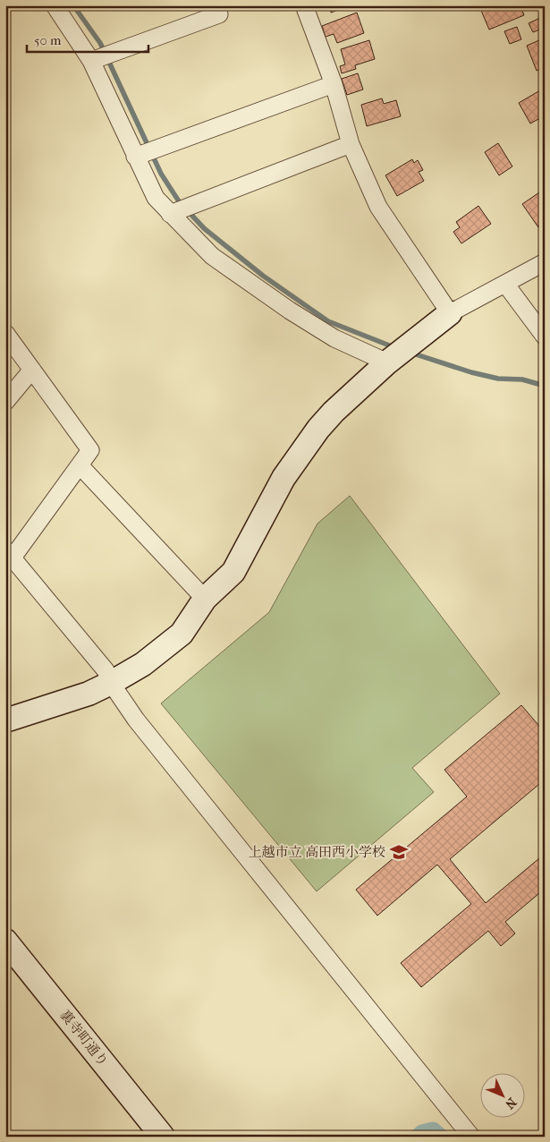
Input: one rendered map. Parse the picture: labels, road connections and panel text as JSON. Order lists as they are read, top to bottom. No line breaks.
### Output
{"streets":{"street":["裏寺町通り"]},"places":{"school or university":["上越市立 高田西小学校"]},"scale_bar":"50 m","north":"bottom right"}
